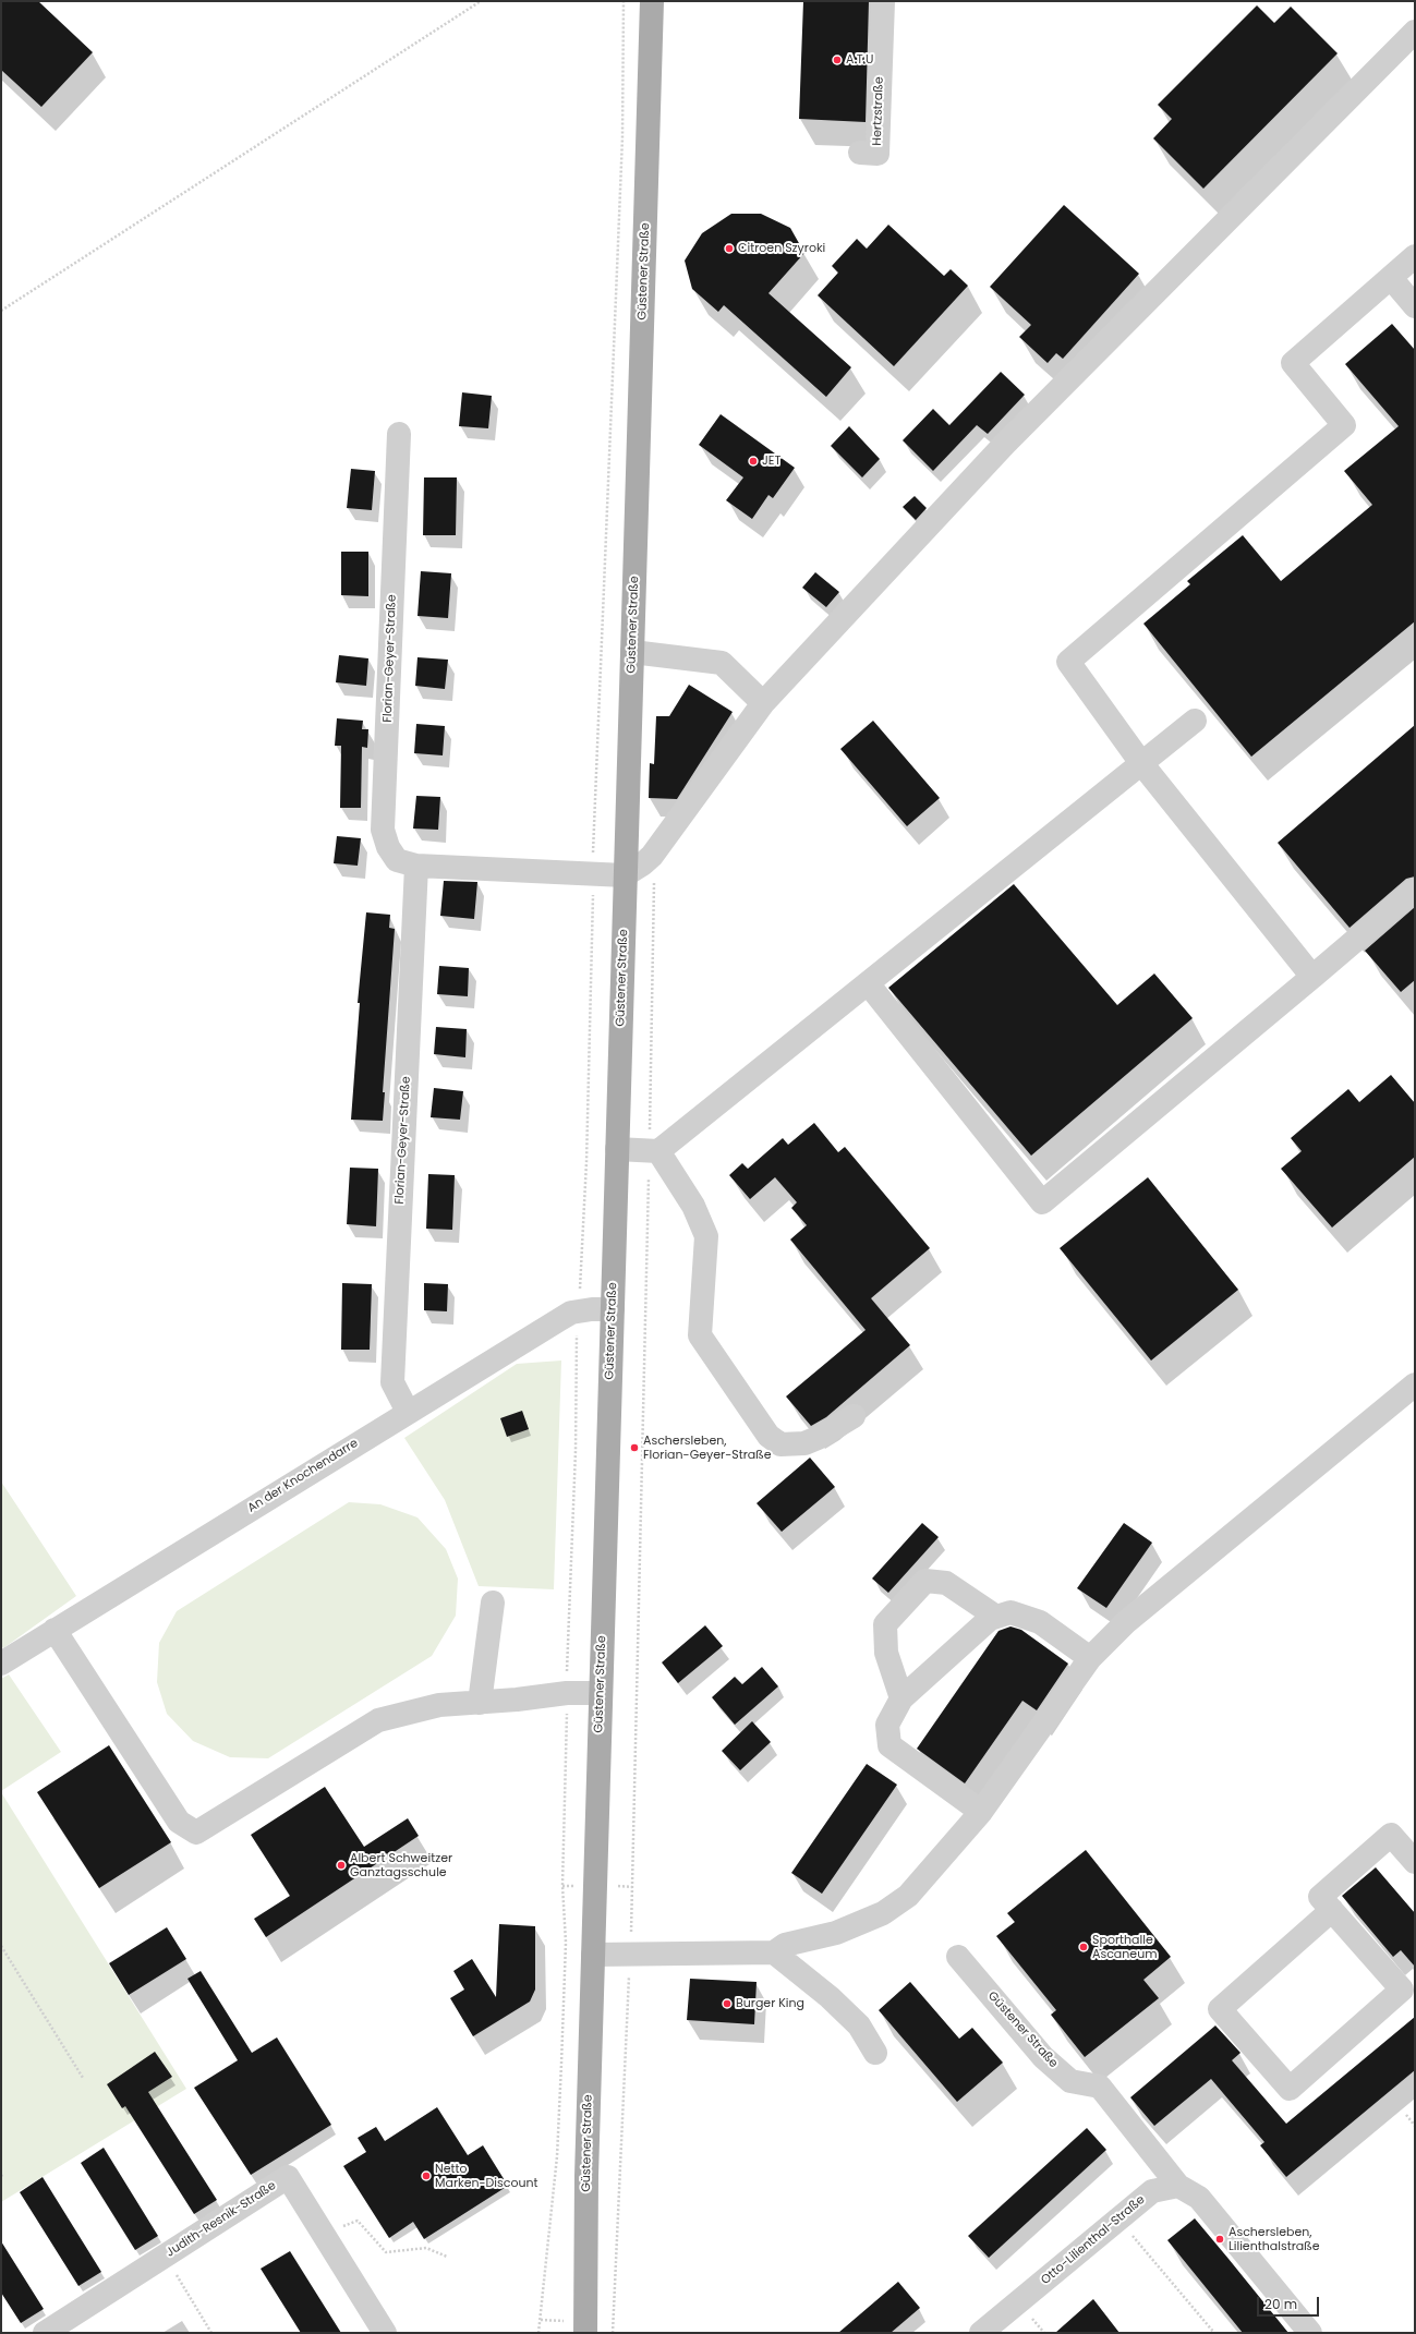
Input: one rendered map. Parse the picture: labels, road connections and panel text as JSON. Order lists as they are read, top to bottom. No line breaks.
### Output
{"streets":{"main road":["Güstener Straße"],"street":["Hertzstraße","Florian-Geyer-Straße","An der Knochendarre","Judith-Resnik-Straße","Otto-Lilienthal-Straße"]},"crossings":[["Güstener Straße","Florian-Geyer-Straße"],["Güstener Straße","An der Knochendarre"],["Güstener Straße","Otto-Lilienthal-Straße"],["Florian-Geyer-Straße","An der Knochendarre"]],"places":["A.T.U","Citroen Szyroki","JET","Aschersleben, Florian-Geyer-Straße","Albert Schweitzer Ganztagsschule","Sporthalle Ascaneum","Burger King","Netto Marken-Discount","Aschersleben, Lilienthalstraße"],"scale_bar":"20 m"}
